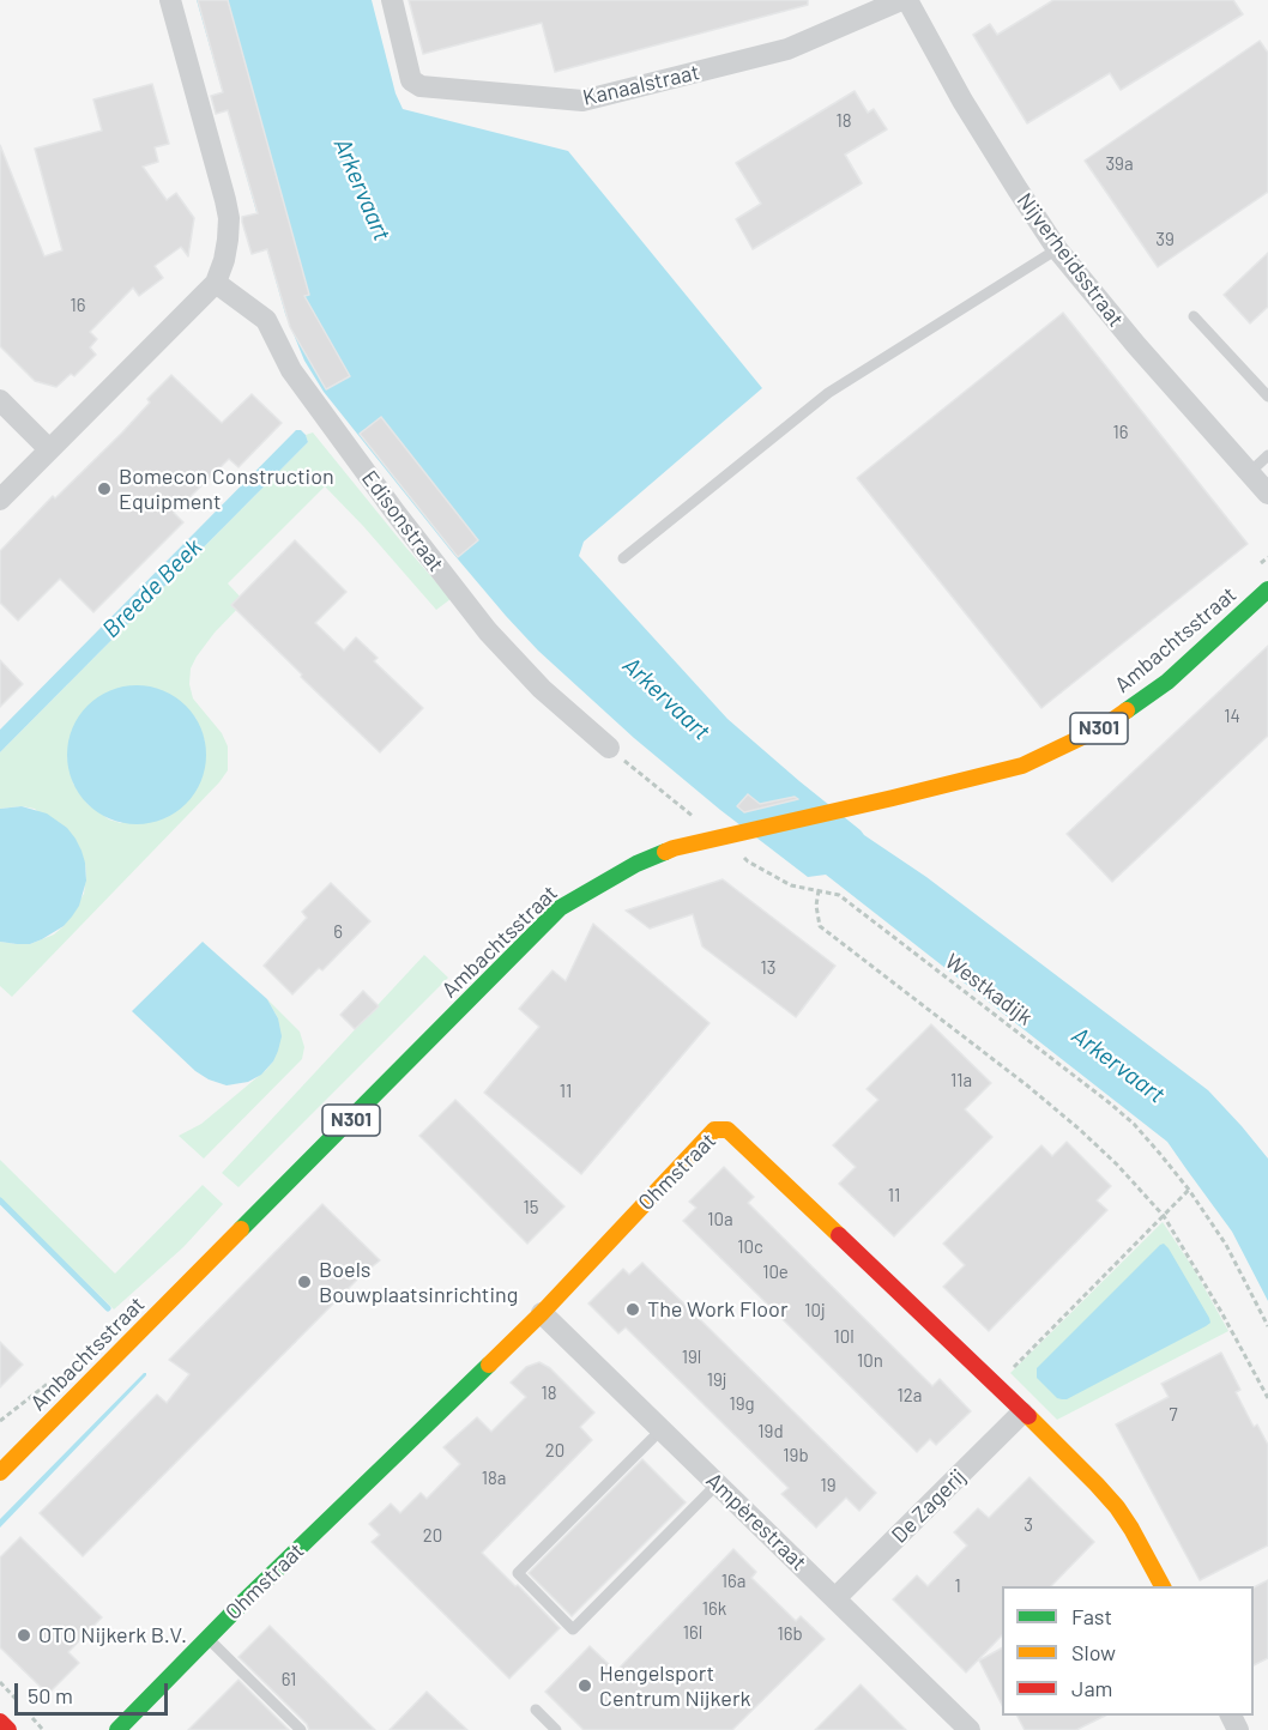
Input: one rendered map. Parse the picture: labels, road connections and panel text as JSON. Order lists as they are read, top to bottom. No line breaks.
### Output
{"streets":{"main road":["Ambachtsstraat","N301","Ohmstraat"],"street":["Kanaalstraat","Nijverheidsstraat","Edisonstraat","De Zagerij","Ampèrestraat"],"path":["Westkadijk"]},"crossings":[["Edisonstraat","Westkadijk"],["Ambachtsstraat","Westkadijk"],["Ohmstraat","De Zagerij"],["Ohmstraat","Ampèrestraat"],["De Zagerij","Ampèrestraat"]],"water":["Arkervaart","Breede Beek"],"places":["Bomecon Construction Equipment","Boels Bouwplaatsinrichting","The Work Floor","OTO Nijkerk B.V.","Hengelsport Centrum Nijkerk"],"house_numbers":["18","39a","39","16","16","14","6","13","11a","11","11","15","10a","10c","10e","10j","10l","19l","10n","19j","18","12a","19g","7","19d","20","19b","18a","19","3","20","16a","1","16k","16l","16b","61"],"legend":["Fast","Slow","Jam"],"scale_bar":"50 m"}
